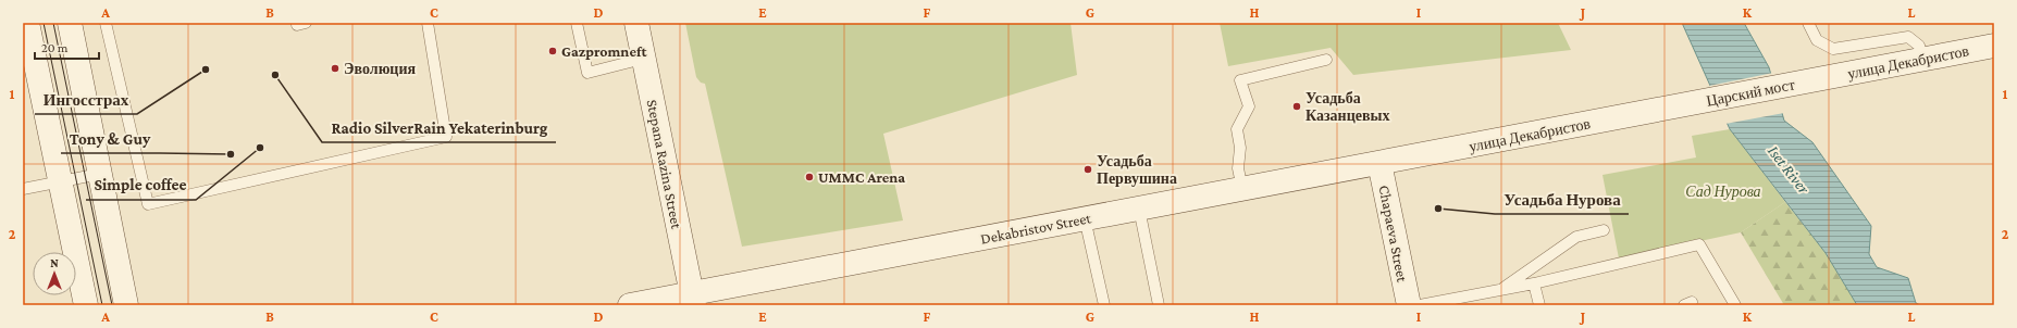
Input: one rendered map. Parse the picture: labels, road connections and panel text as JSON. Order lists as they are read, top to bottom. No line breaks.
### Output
{"streets":{"main road":["улица Декабристов","Царский мост","Stepana Razina Street","Dekabristov Street","Chapaeva Street"]},"crossings":[["улица Декабристов","Царский мост"],["улица Декабристов","Dekabristov Street"],["улица Декабристов","Chapaeva Street"],["Stepana Razina Street","Dekabristov Street"],["Dekabristov Street","Chapaeva Street"]],"water":["Iset River"],"parks":["Сад Нурова"],"places":["Gazpromneft","Эволюция","Ингосстрах","Radio SilverRain Yekaterinburg","Усадьба Казанцевых","Simple coffee","Tony & Guy","Усадьба Первушина","UMMC Arena","Усадьба Нурова"],"scale_bar":"20 m","north":"top","grid":{"columns":["A","B","C","D","E","F","G","H","I","J","K","L"],"rows":["1","2"]}}
